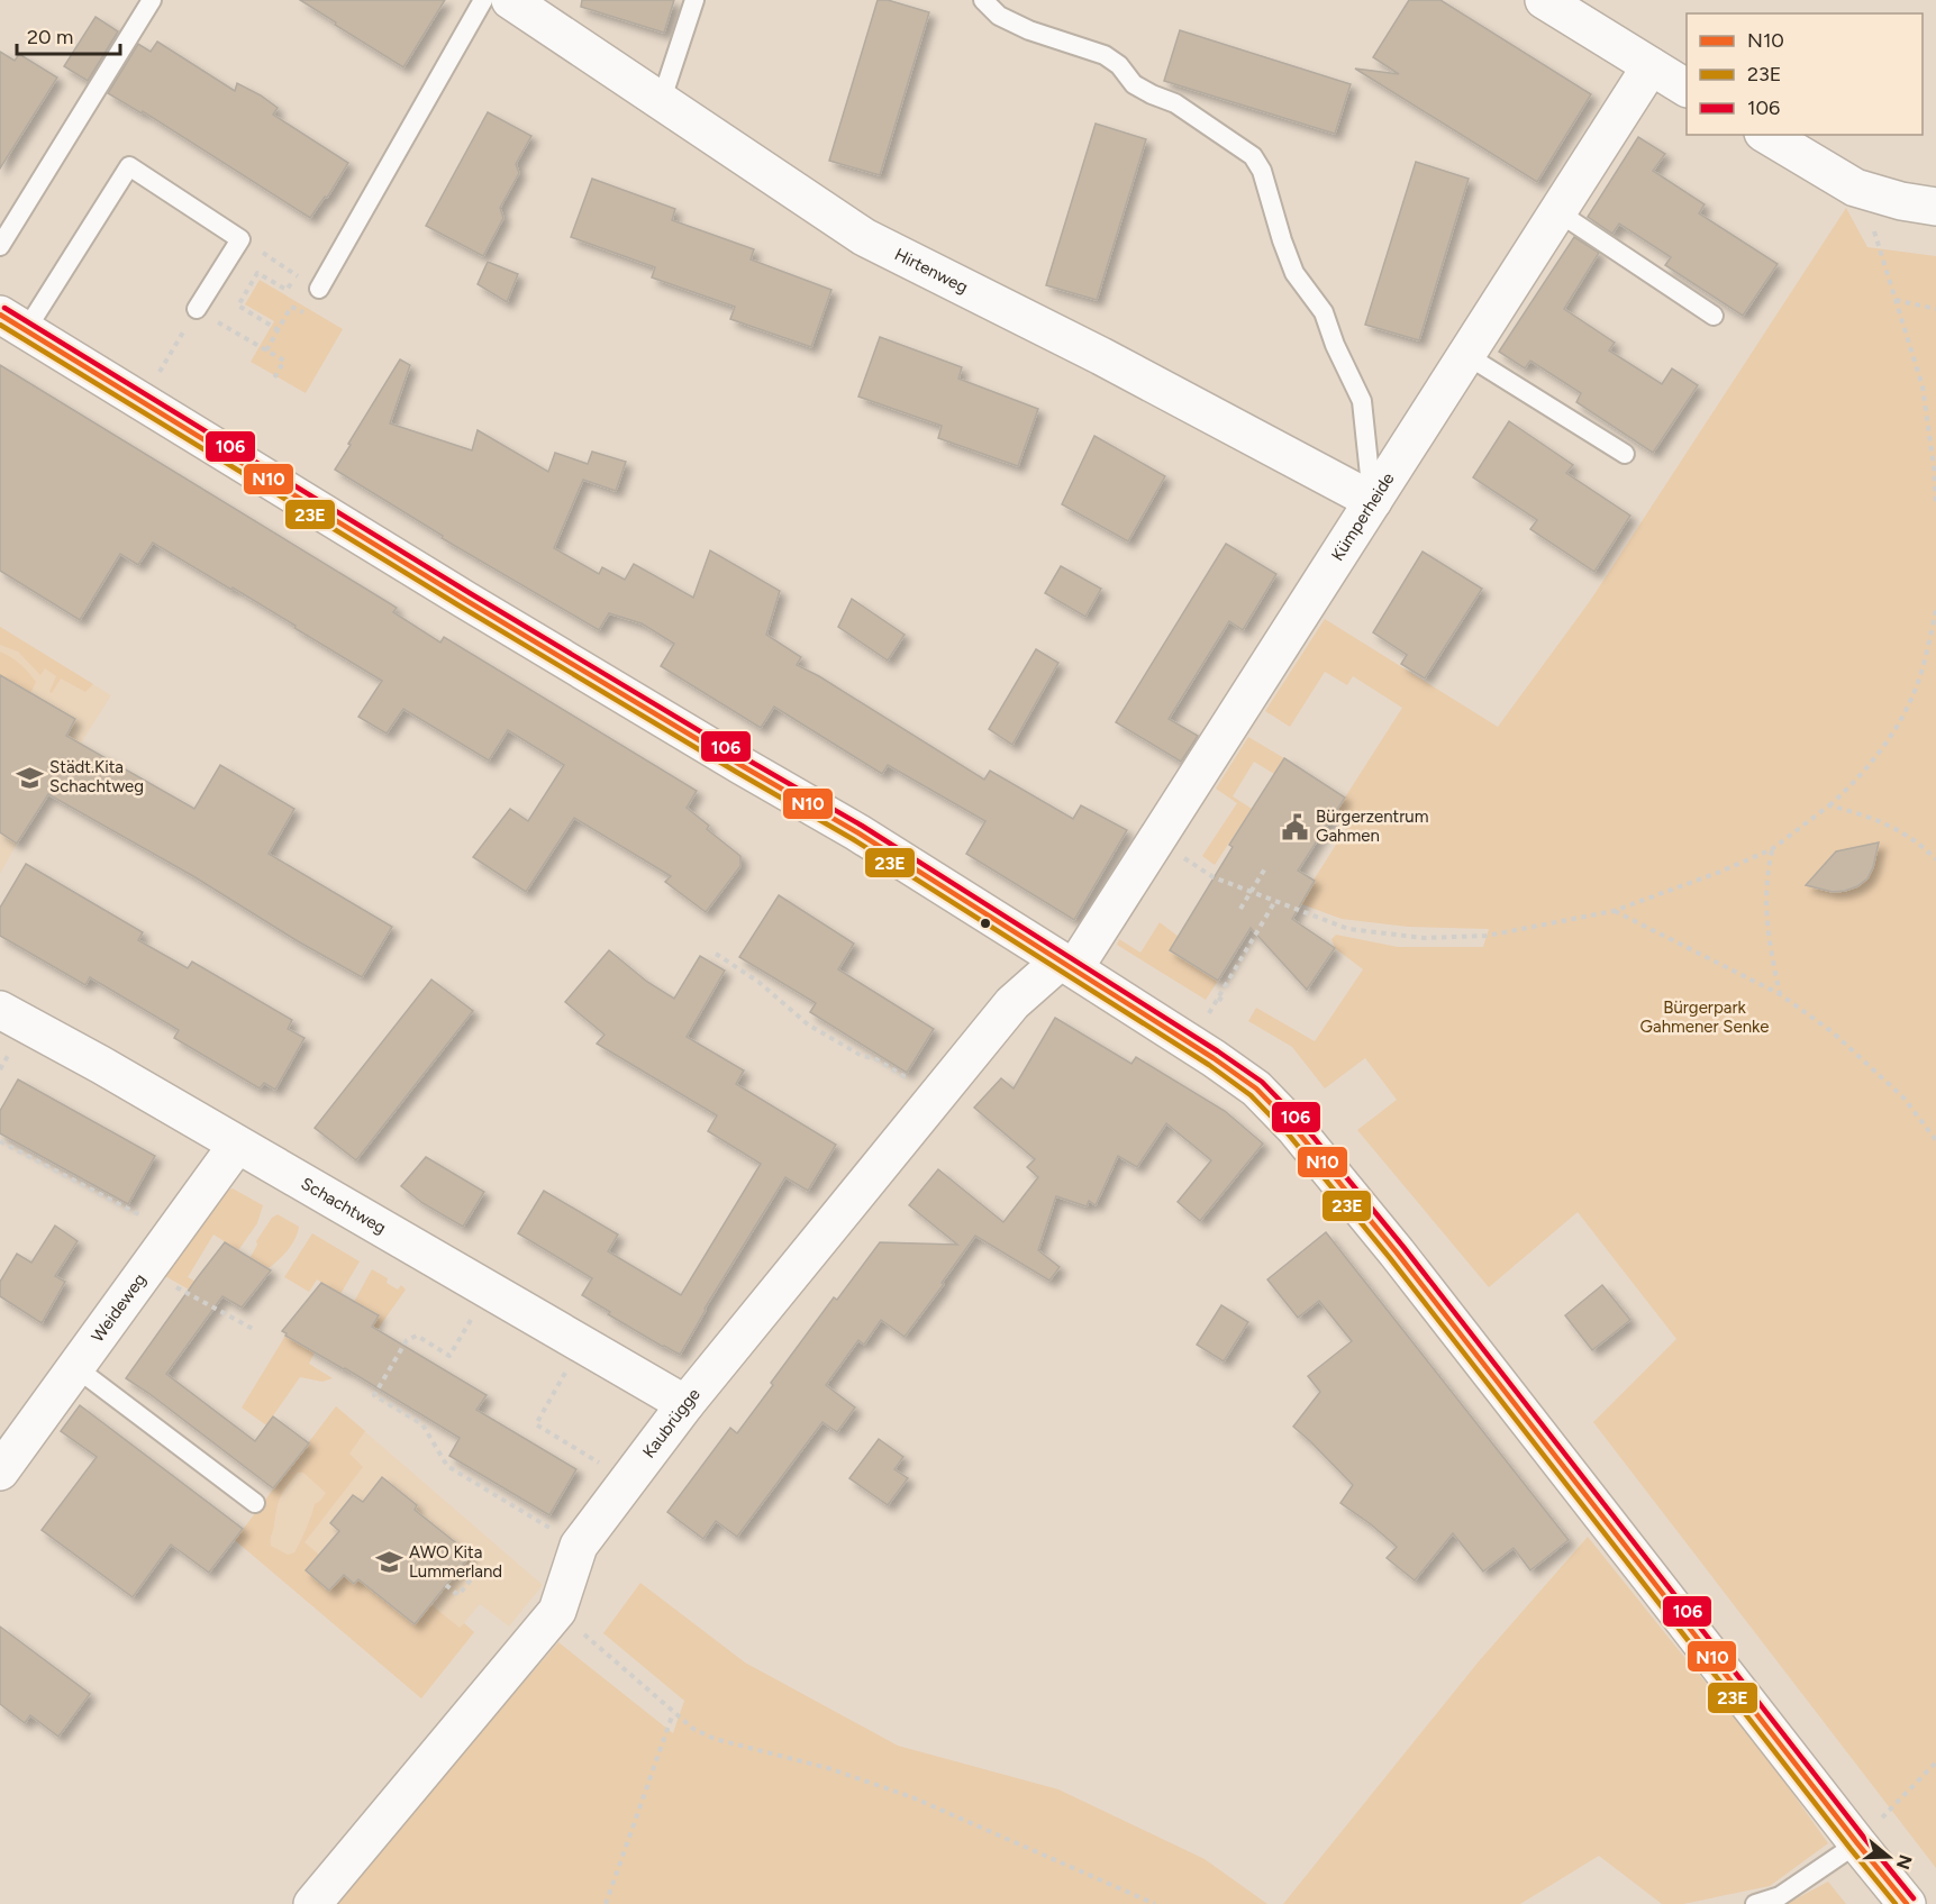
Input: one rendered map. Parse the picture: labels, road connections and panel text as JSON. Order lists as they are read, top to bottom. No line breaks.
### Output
{"streets":{"street":["Hirtenweg","Kümperheide","Schachtweg","Weideweg","Kaubrügge"]},"crossings":[["Hirtenweg","Kümperheide"],["Kümperheide","Kaubrügge"],["Schachtweg","Weideweg"],["Schachtweg","Kaubrügge"]],"parks":["Bürgerpark Gahmener Senke"],"places":{"school or university":["Städt.Kita Schachtweg","AWO Kita Lummerland"],"public building":["Bürgerzentrum Gahmen"]},"lines":["transit line 106","transit line N10","transit line 23E"],"legend":["N10","23E","106"],"scale_bar":"20 m","north":"right"}
